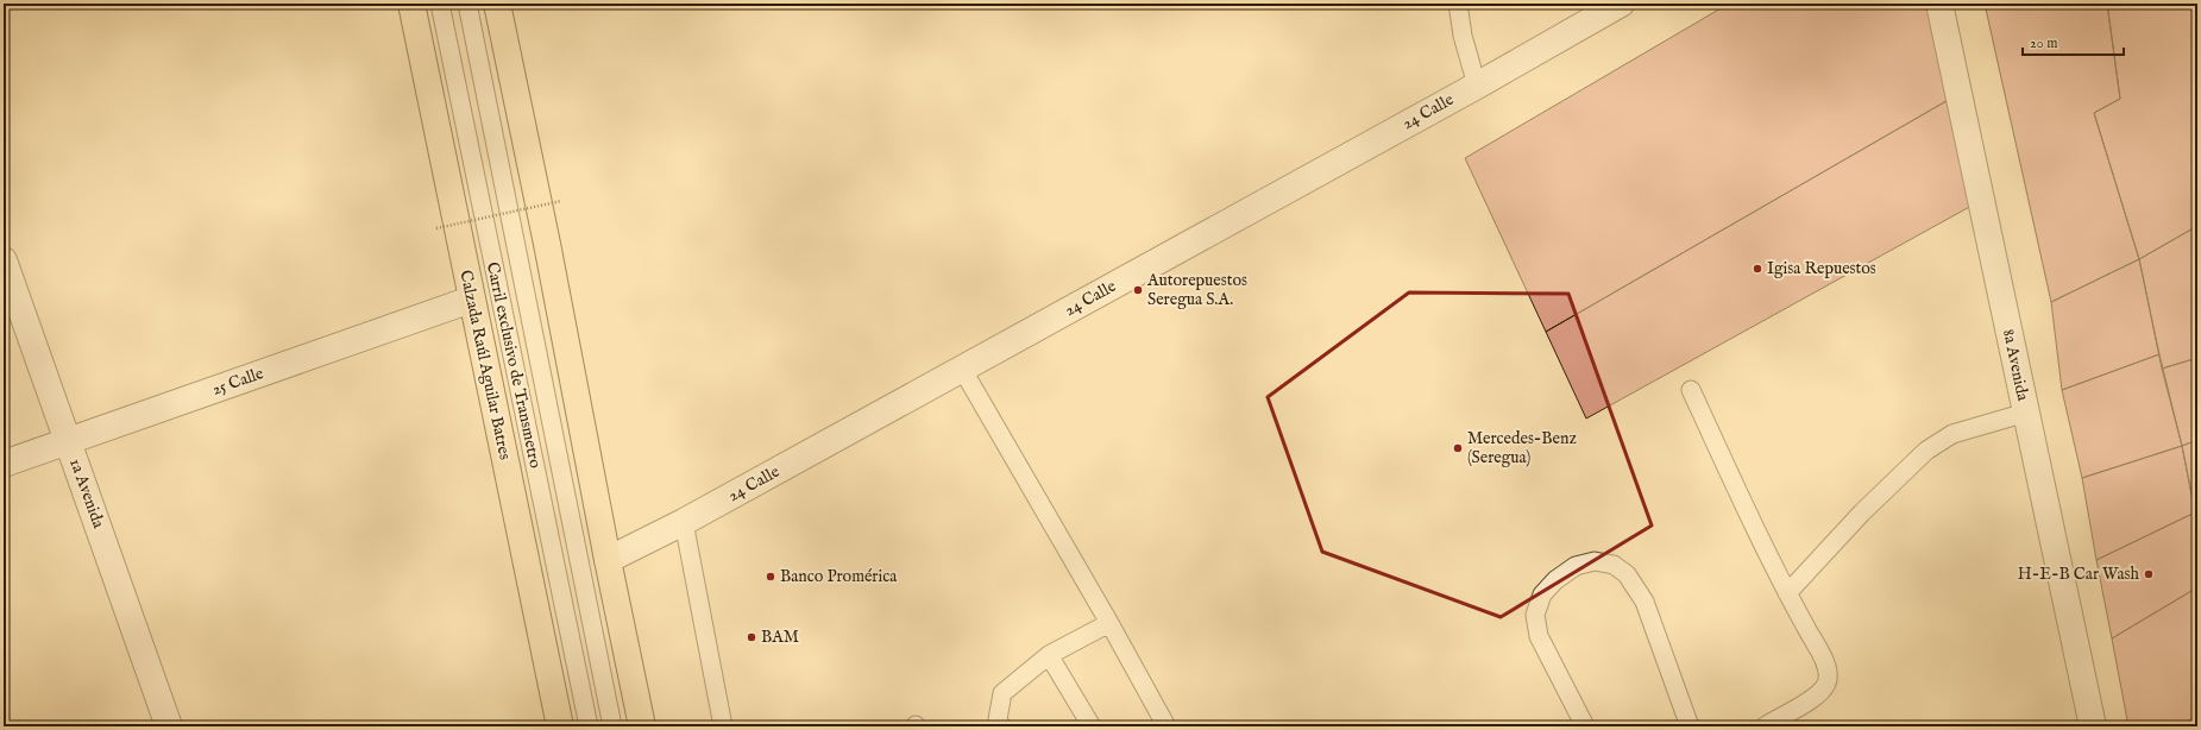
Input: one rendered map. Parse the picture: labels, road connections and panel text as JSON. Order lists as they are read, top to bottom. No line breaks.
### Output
{"streets":{"highway":["Calzada Raúl Aguilar Batres"],"street":["24 Calle","8a Avenida","25 Calle","1a Avenida"],"lane":["Carril exclusivo de Transmetro"]},"crossings":[["Calzada Raúl Aguilar Batres","25 Calle"],["25 Calle","1a Avenida"]],"places":["Igisa Repuestos","Autorepuestos Seregua S.A.","Mercedes-Benz (Seregua)","H-E-B Car Wash","Banco Promérica","BAM"],"scale_bar":"20 m"}
